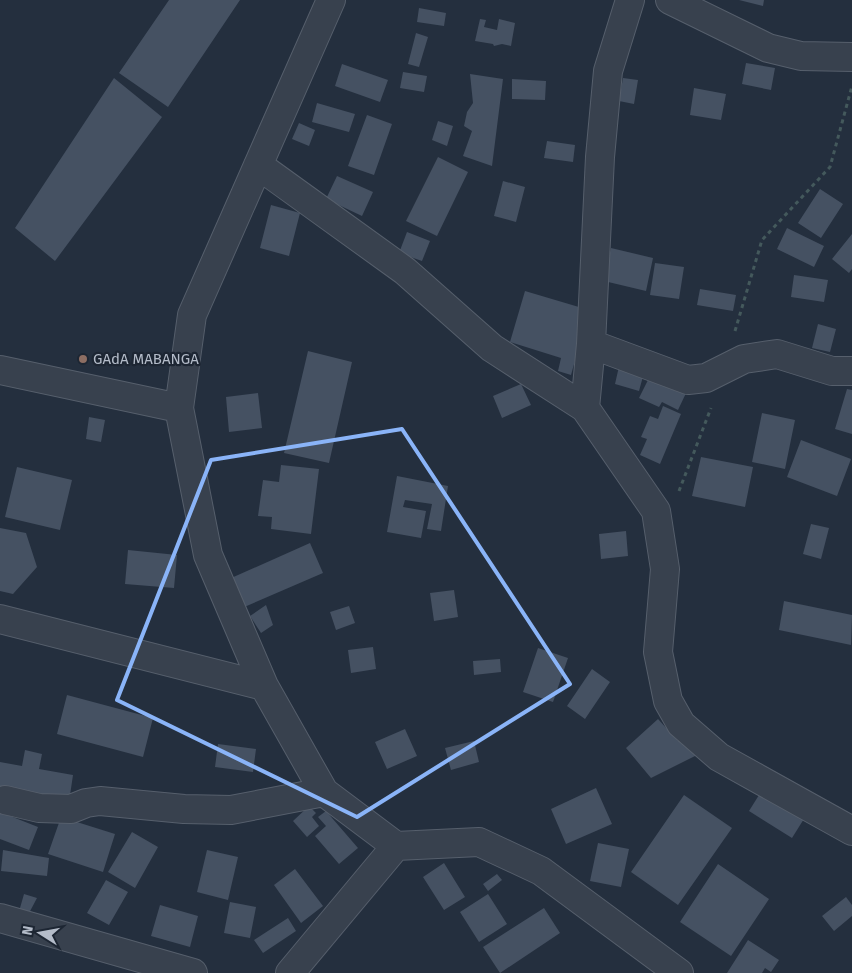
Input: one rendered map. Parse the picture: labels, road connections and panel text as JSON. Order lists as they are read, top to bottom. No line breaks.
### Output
{"places":["GAdA MABANGA"],"north":"left"}
